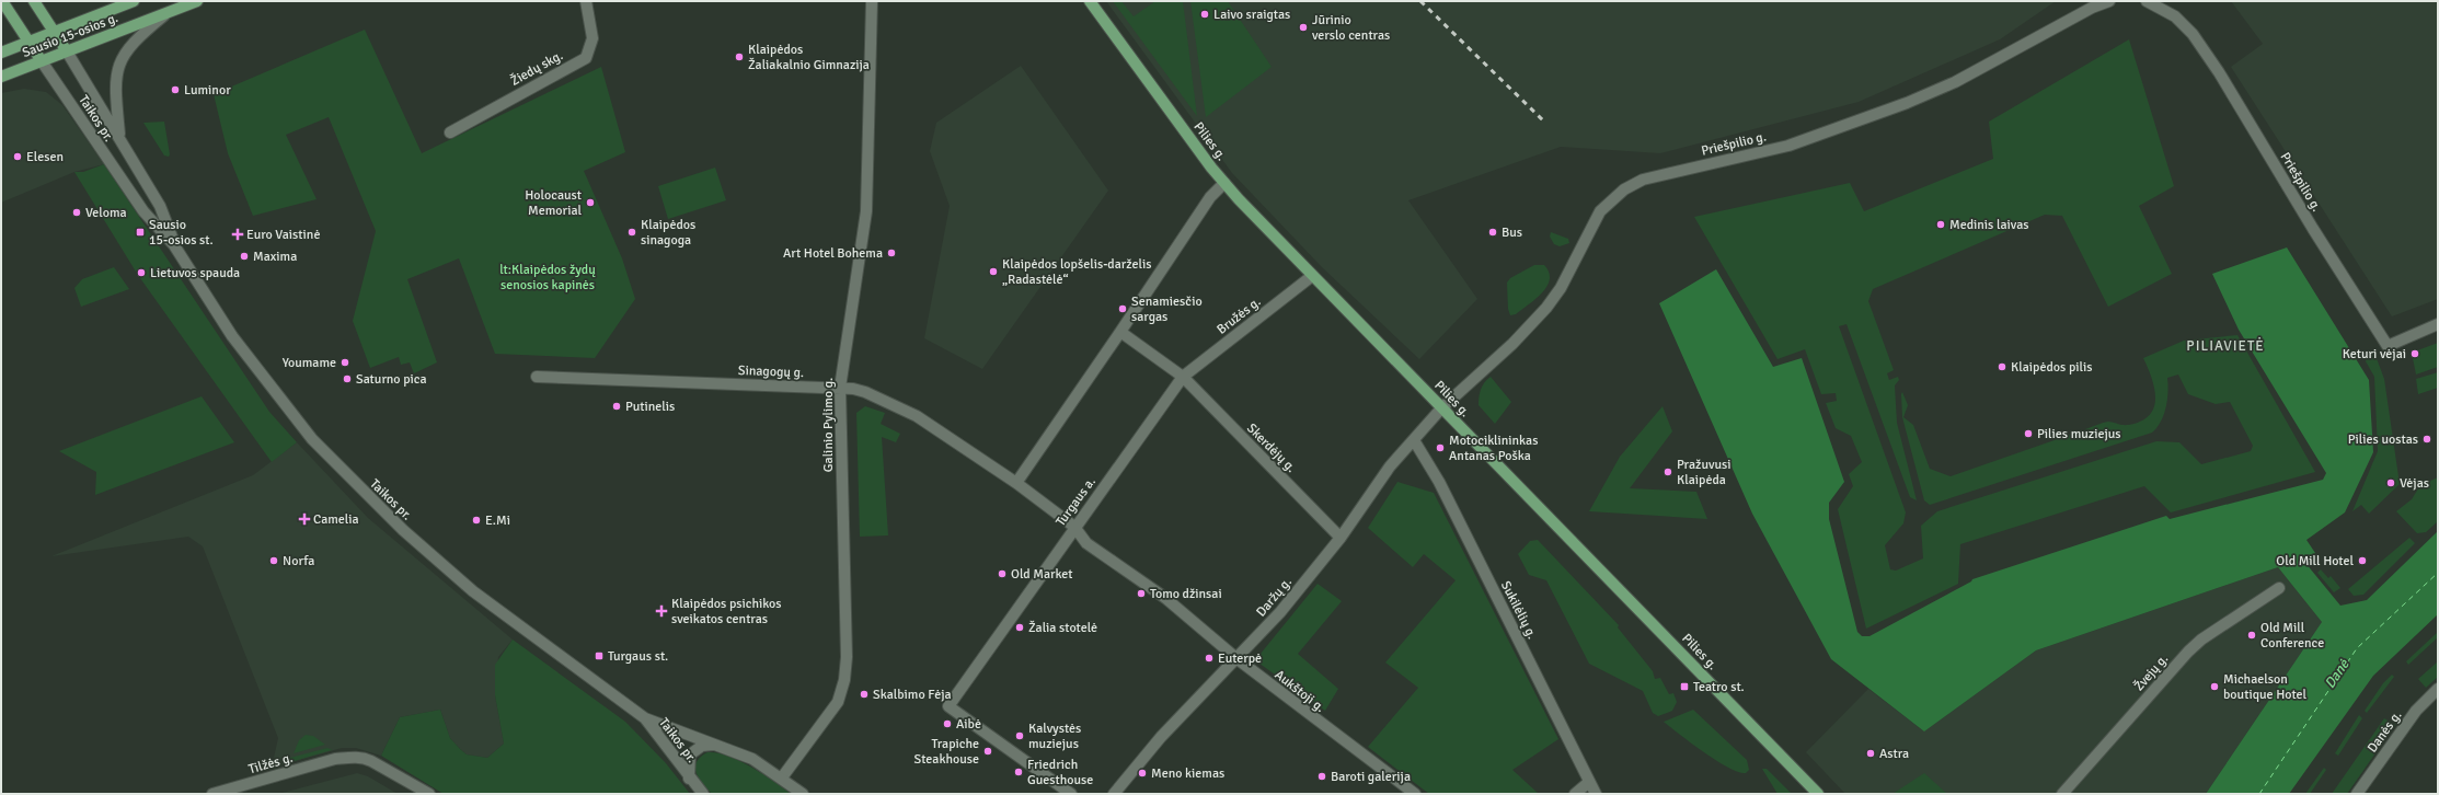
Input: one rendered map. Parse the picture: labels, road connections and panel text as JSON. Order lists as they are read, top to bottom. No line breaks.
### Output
{"streets":{"main road":["Sausio 15-osios g.","Taikos pr.","Pilies g."],"street":["Žiedų skg.","Priešpilio g.","Bružės g.","Sinagogų g.","Galinio Pylimo g.","Skerdėjų g.","Turgaus a.","Daržų g.","Sukilėlių g.","Žvejų g.","Aukštoji g.","Danės g.","Tilžės g."]},"crossings":[["Sausio 15-osios g.","Taikos pr."],["Taikos pr.","Galinio Pylimo g."],["Pilies g.","Priešpilio g."],["Pilies g.","Bružės g."],["Pilies g.","Daržų g."],["Priešpilio g.","Daržų g."],["Bružės g.","Skerdėjų g."],["Bružės g.","Turgaus a."],["Sinagogų g.","Galinio Pylimo g."],["Sinagogų g.","Turgaus a."],["Sinagogų g.","Aukštoji g."],["Skerdėjų g.","Turgaus a."],["Skerdėjų g.","Daržų g."],["Daržų g.","Sukilėlių g."],["Daržų g.","Aukštoji g."]],"districts":["PILIAVIETĖ"],"water":["Danė"],"parks":["lt:Klaipėdos žydų senosios kapinės"],"places":{"other":["Laivo sraigtas","Jūrinio verslo centras","Klaipėdos Žaliakalnio Gimnazija","Luminor","Elesen","Holocaust Memorial","Veloma","Medinis laivas","Klaipėdos sinagoga","Bus","Art Hotel Bohema","Maxima","Klaipėdos lopšelis-darželis „Radastėlė“","Lietuvos spauda","Senamiesčio sargas","Keturi vėjai","Youmame","Klaipėdos pilis","Saturno pica","Putinelis","Pilies muziejus","Pilies uostas","Motociklininkas Antanas Poška","Pražuvusi Klaipėda","Vėjas","E.Mi","Norfa","Old Mill Hotel","Old Market","Tomo džinsai","Žalia stotelė","Old Mill Conference","Euterpė","Michaelson boutique Hotel","Skalbimo Fėja","Aibė","Kalvystės muziejus","Trapiche Steakhouse","Astra","Friedrich Guesthouse","Meno kiemas","Baroti galerija"],"transit":["Sausio 15-osios st.","Turgaus st.","Teatro st."],"health":["Euro Vaistinė","Camelia","Klaipėdos psichikos sveikatos centras"]}}
